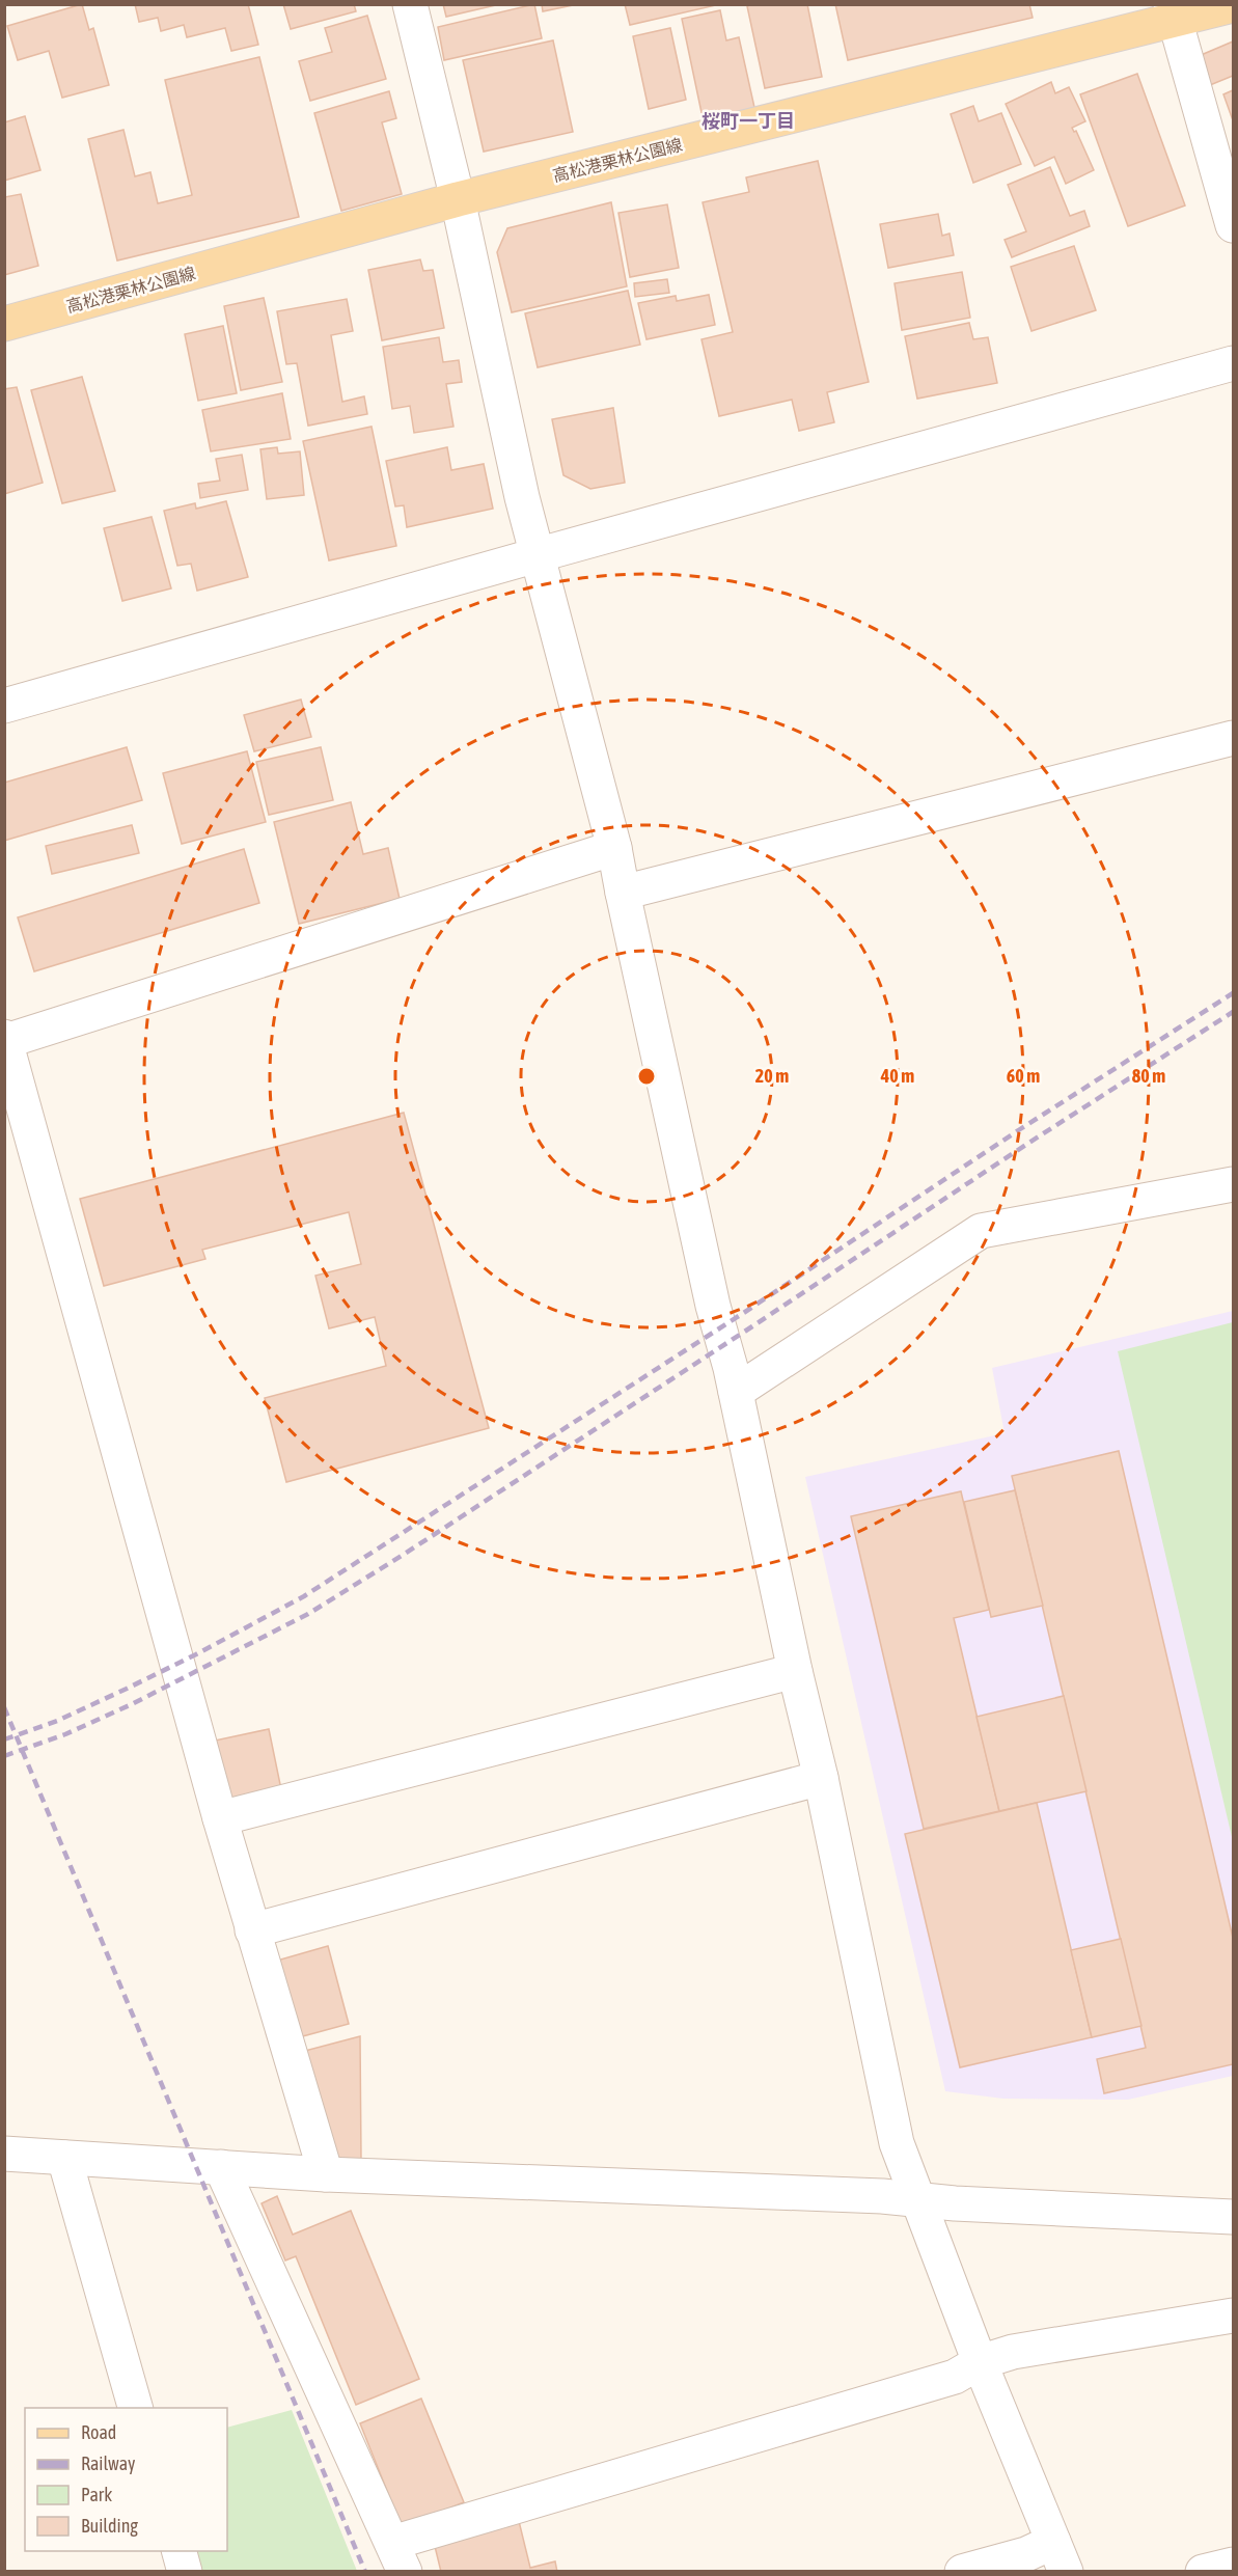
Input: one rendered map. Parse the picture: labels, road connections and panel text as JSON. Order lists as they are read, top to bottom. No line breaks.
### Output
{"streets":{"main road":["高松港栗林公園線"]},"districts":["桜町一丁目"],"legend":["Road","Railway","Park","Building"],"rings":["20 m","40 m","60 m","80 m"]}
